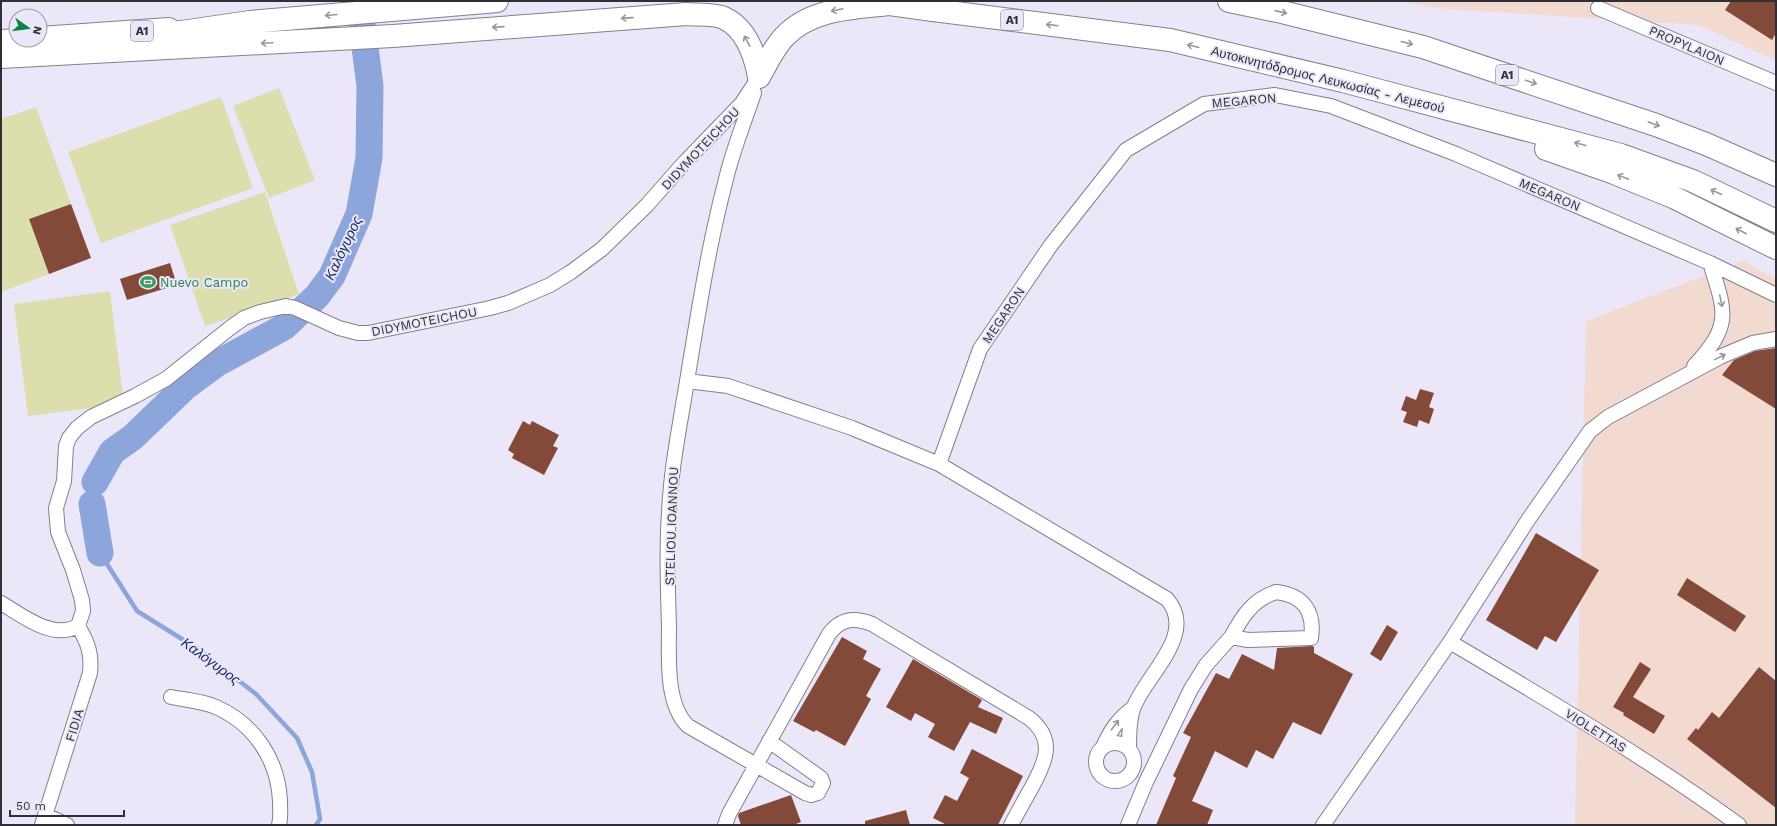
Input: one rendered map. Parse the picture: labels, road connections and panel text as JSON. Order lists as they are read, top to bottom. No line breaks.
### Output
{"streets":{"highway":["A1","Αυτοκινητόδρομος Λευκωσίας - Λεμεσού"],"street":["PROPYLAION","MEGARON","DIDYMOTEICHOU","STELIOU IOANNOU","FIDIA","VIOLETTAS"]},"crossings":[["DIDYMOTEICHOU","STELIOU IOANNOU"],["DIDYMOTEICHOU","FIDIA"]],"water":["Καλόγυρος"],"places":{"sports":["Nuevo Campo"]},"scale_bar":"50 m","north":"right"}
